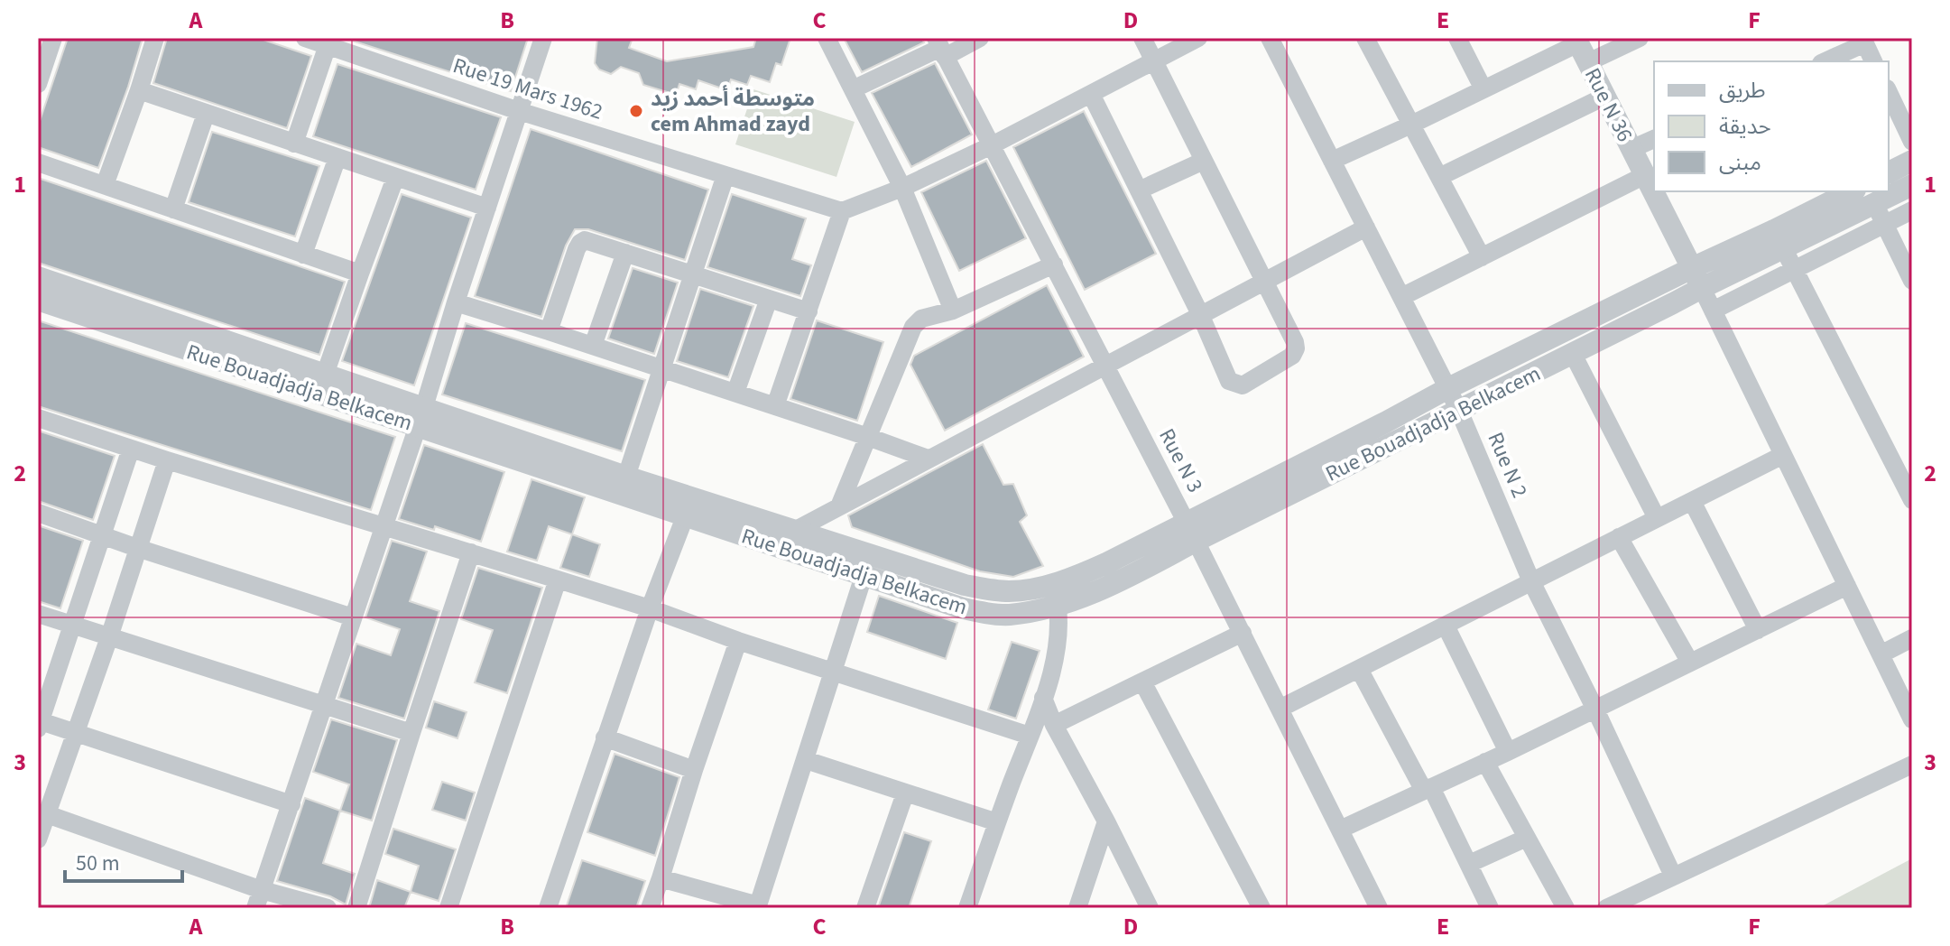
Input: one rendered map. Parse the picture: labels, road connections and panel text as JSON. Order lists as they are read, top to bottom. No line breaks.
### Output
{"streets":{"street":["Rue 19 Mars 1962","Rue N 36","Rue Bouadjadja Belkacem","Rue N 3","Rue N 2"]},"crossings":[["Rue N 36","Rue Bouadjadja Belkacem"],["Rue Bouadjadja Belkacem","Rue N 3"],["Rue Bouadjadja Belkacem","Rue N 2"]],"places":["متوسطة أحمد زيد cem Ahmad zayd"],"legend":["طريق","حديقة","مبنى"],"scale_bar":"50 m","grid":{"columns":["A","B","C","D","E","F"],"rows":["1","2","3"]}}
